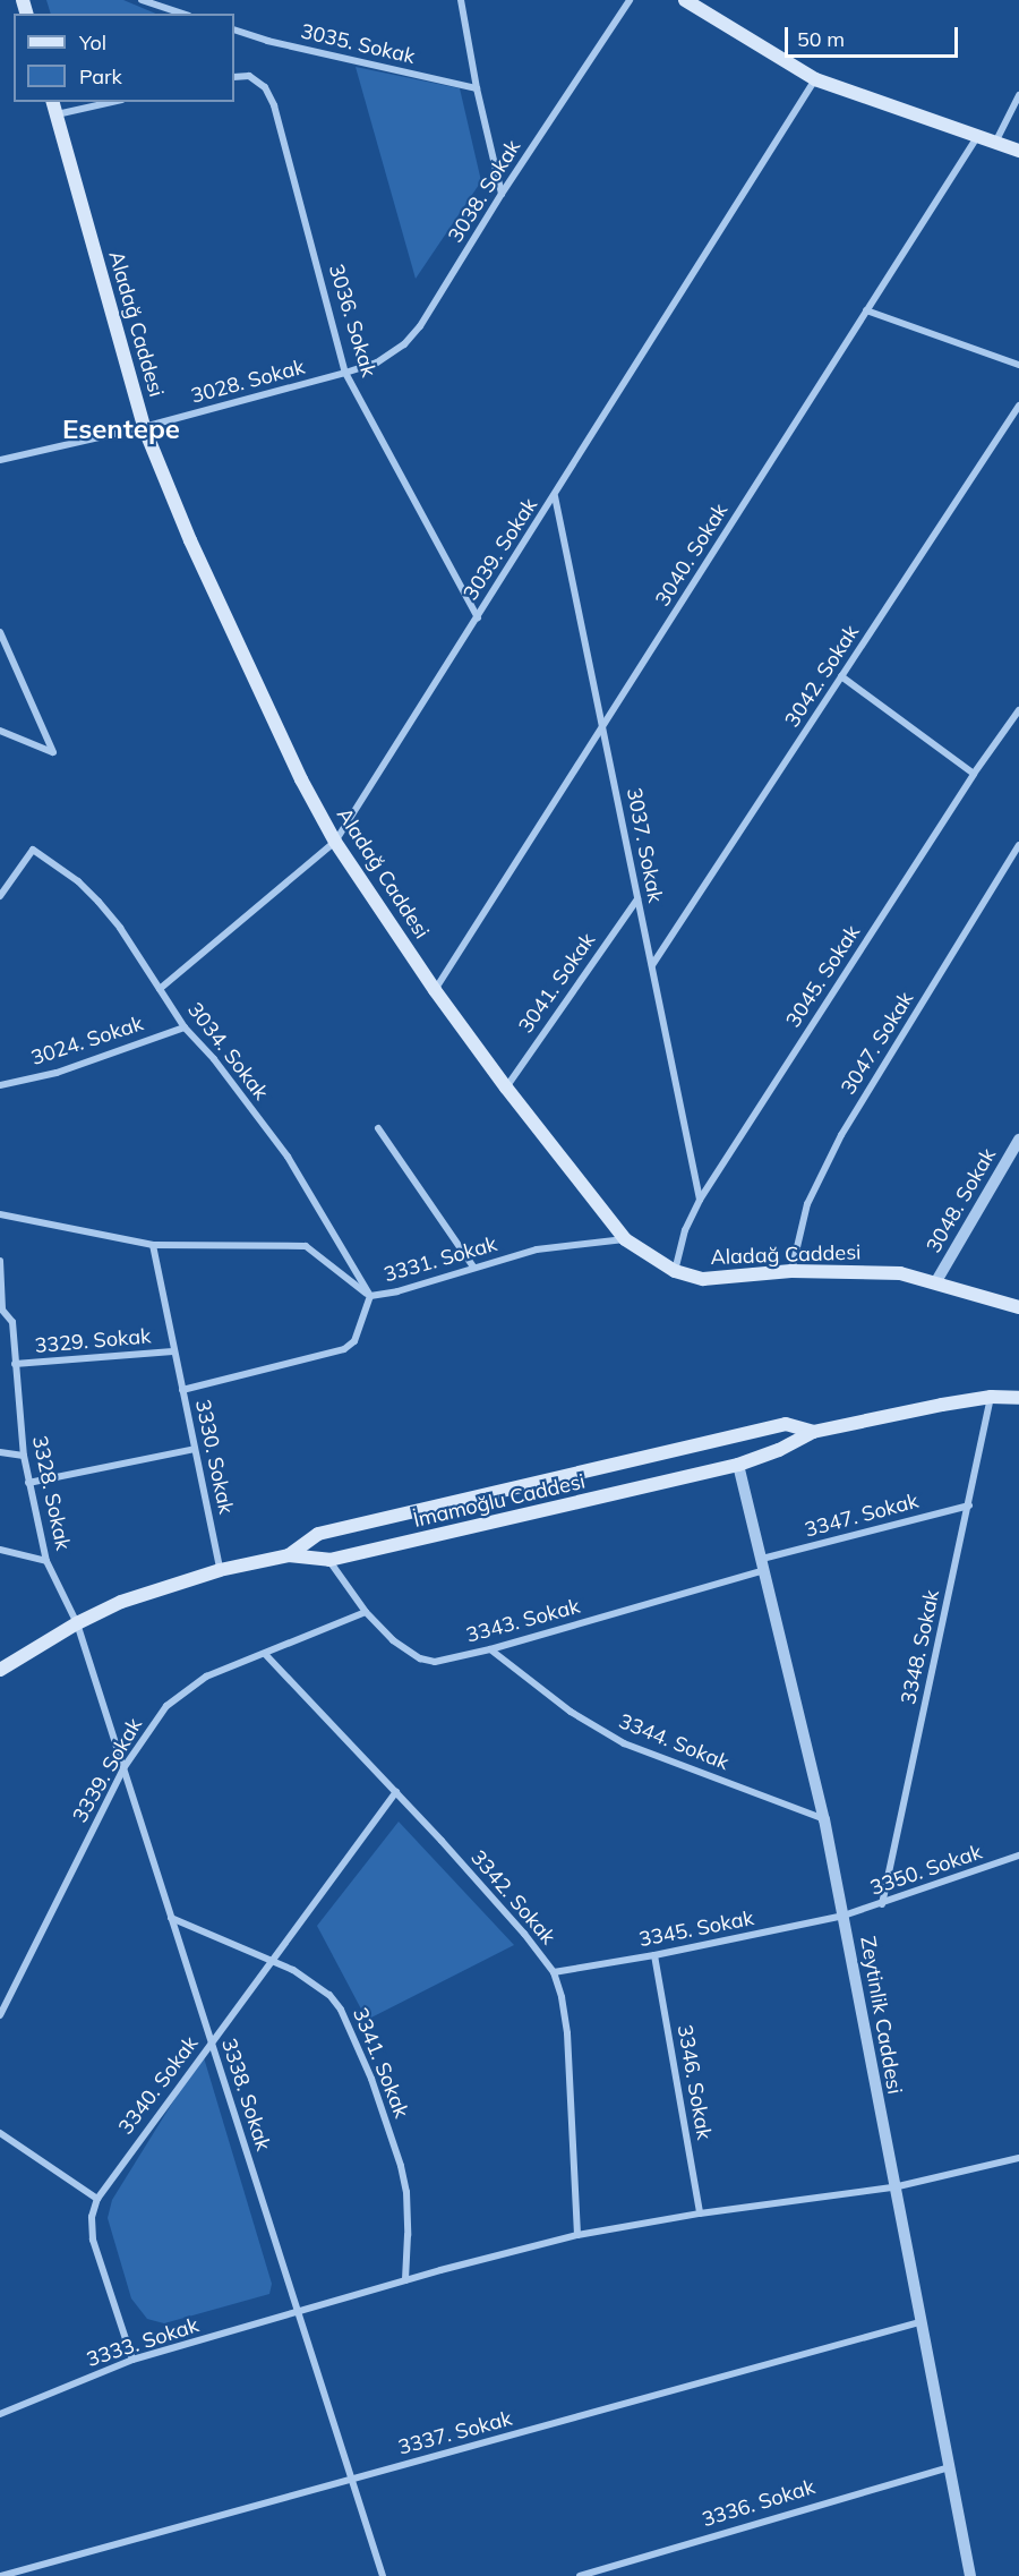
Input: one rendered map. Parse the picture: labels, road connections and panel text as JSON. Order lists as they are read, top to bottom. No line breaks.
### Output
{"streets":{"main road":["Aladağ Caddesi","İmamoğlu Caddesi"],"street":["3035. Sokak","3038. Sokak","3036. Sokak","3028. Sokak","3039. Sokak","3040. Sokak","3042. Sokak","3037. Sokak","3045. Sokak","3041. Sokak","3024. Sokak","3047. Sokak","3034. Sokak","3048. Sokak","3331. Sokak","3329. Sokak","3330. Sokak","3328. Sokak","3347. Sokak","3343. Sokak","3348. Sokak","3344. Sokak","3339. Sokak","3350. Sokak","3342. Sokak","3345. Sokak","Zeytinlik Caddesi","3341. Sokak","3346. Sokak","3340. Sokak","3338. Sokak","3333. Sokak","3337. Sokak","3336. Sokak"]},"crossings":[["3038. Sokak","3036. Sokak"],["3038. Sokak","3028. Sokak"],["3036. Sokak","3028. Sokak"],["3036. Sokak","3039. Sokak"],["Aladağ Caddesi","3028. Sokak"],["Aladağ Caddesi","3039. Sokak"],["Aladağ Caddesi","3040. Sokak"],["Aladağ Caddesi","3045. Sokak"],["Aladağ Caddesi","3041. Sokak"],["Aladağ Caddesi","3047. Sokak"],["Aladağ Caddesi","3048. Sokak"],["Aladağ Caddesi","3331. Sokak"],["3039. Sokak","3037. Sokak"],["3039. Sokak","3034. Sokak"],["3040. Sokak","3037. Sokak"],["3042. Sokak","3037. Sokak"],["3037. Sokak","3045. Sokak"],["3037. Sokak","3041. Sokak"],["3024. Sokak","3034. Sokak"],["3034. Sokak","3331. Sokak"],["3331. Sokak","3330. Sokak"],["3329. Sokak","3330. Sokak"],["3329. Sokak","3328. Sokak"],["3330. Sokak","İmamoğlu Caddesi"],["3328. Sokak","İmamoğlu Caddesi"],["3328. Sokak","3338. Sokak"],["İmamoğlu Caddesi","3343. Sokak"],["İmamoğlu Caddesi","3348. Sokak"],["İmamoğlu Caddesi","Zeytinlik Caddesi"],["İmamoğlu Caddesi","3338. Sokak"],["3347. Sokak","3343. Sokak"],["3347. Sokak","3348. Sokak"],["3347. Sokak","Zeytinlik Caddesi"],["3343. Sokak","3344. Sokak"],["3343. Sokak","3339. Sokak"],["3343. Sokak","Zeytinlik Caddesi"],["3348. Sokak","3350. Sokak"],["3344. Sokak","Zeytinlik Caddesi"],["3339. Sokak","3342. Sokak"],["3339. Sokak","3338. Sokak"],["3350. Sokak","3345. Sokak"],["3350. Sokak","Zeytinlik Caddesi"],["3342. Sokak","3345. Sokak"],["3342. Sokak","3340. Sokak"],["3342. Sokak","3333. Sokak"],["3345. Sokak","Zeytinlik Caddesi"],["3345. Sokak","3346. Sokak"],["Zeytinlik Caddesi","3333. Sokak"],["Zeytinlik Caddesi","3337. Sokak"],["Zeytinlik Caddesi","3336. Sokak"],["3341. Sokak","3340. Sokak"],["3341. Sokak","3338. Sokak"],["3341. Sokak","3333. Sokak"],["3346. Sokak","3333. Sokak"],["3340. Sokak","3338. Sokak"],["3340. Sokak","3333. Sokak"],["3338. Sokak","3333. Sokak"],["3338. Sokak","3337. Sokak"]],"districts":["Esentepe"],"legend":["Yol","Park"],"scale_bar":"50 m"}
